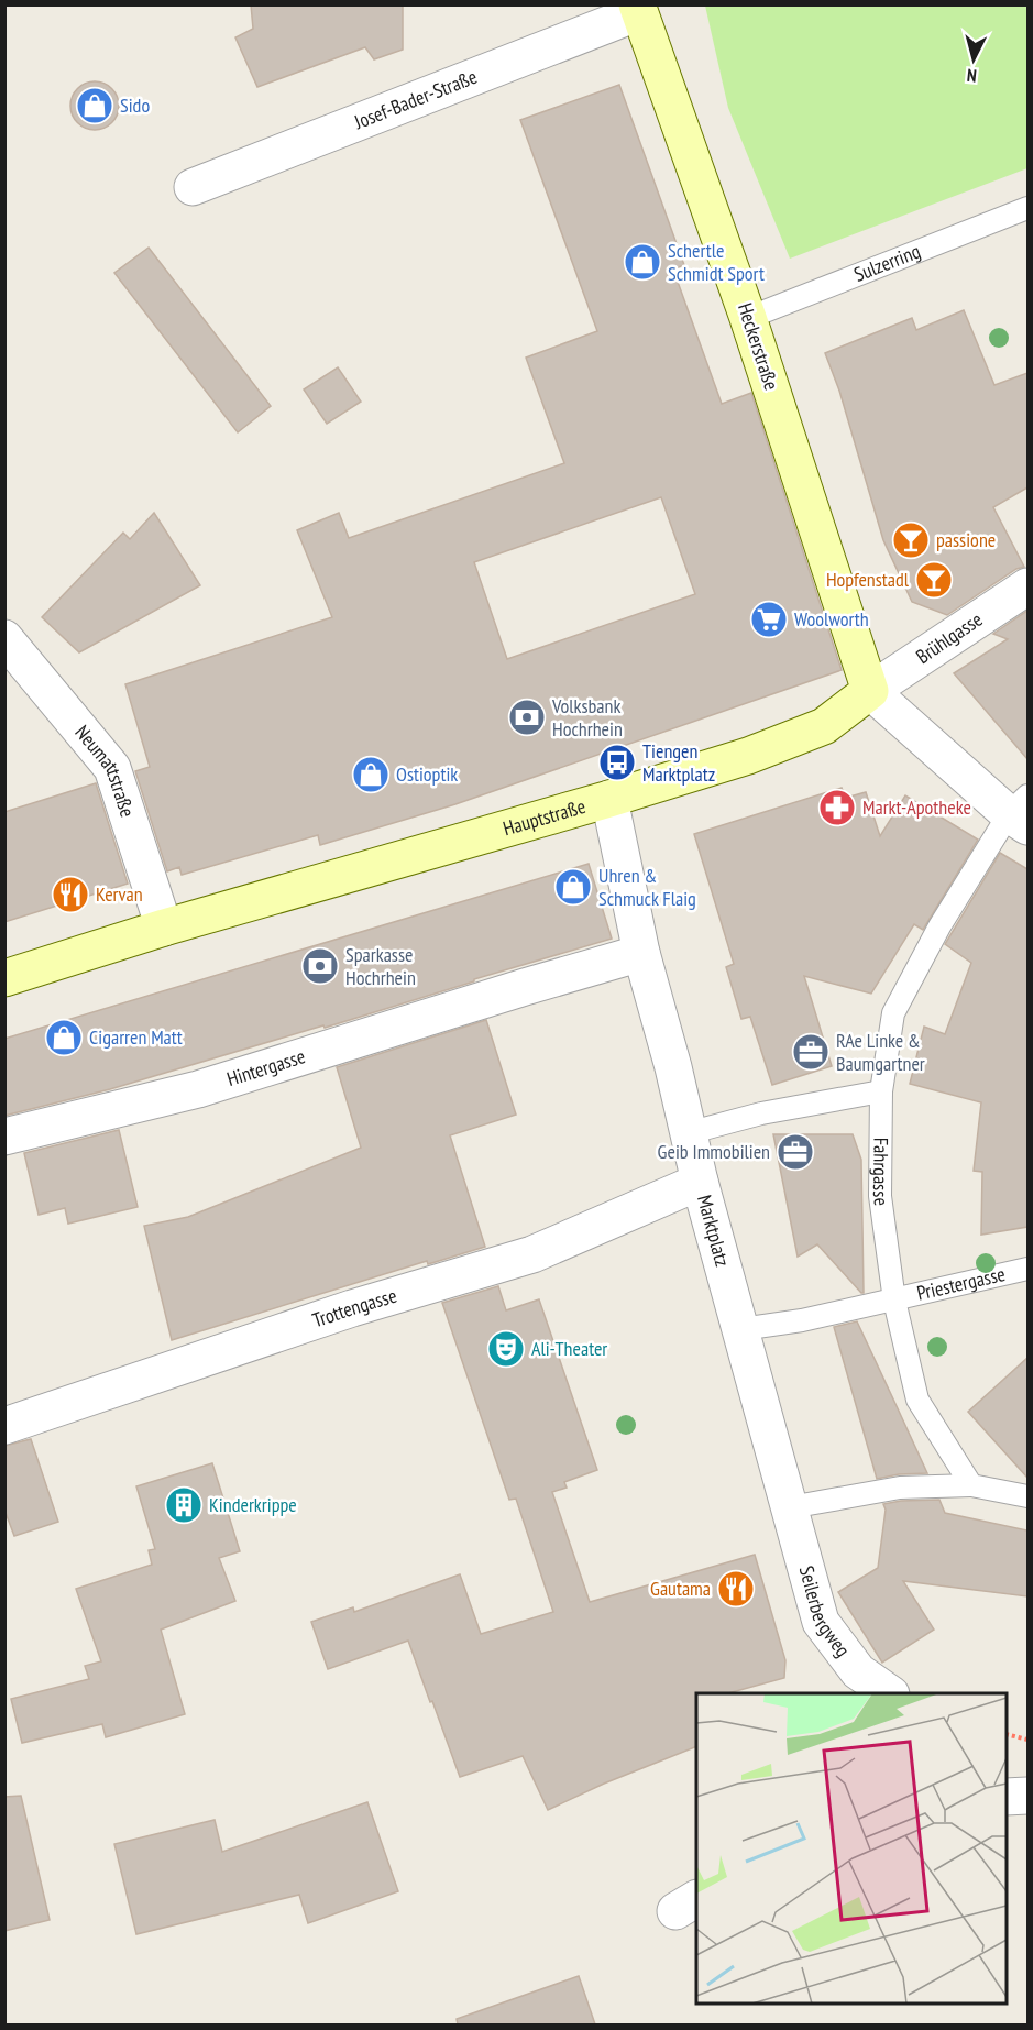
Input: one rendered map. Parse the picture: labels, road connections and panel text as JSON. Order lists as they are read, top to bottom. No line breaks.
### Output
{"streets":{"street":["Josef-Bader-Straße","Heckerstraße","Brühlgasse","Neumattstraße","Hauptstraße","Hintergasse","Marktplatz","Trottengasse","Seilerbergweg"],"lane":["Sulzerring","Fahrgasse","Priestergasse"]},"crossings":[["Josef-Bader-Straße","Heckerstraße"],["Sulzerring","Heckerstraße"],["Heckerstraße","Brühlgasse"],["Heckerstraße","Hauptstraße"],["Brühlgasse","Hauptstraße"],["Neumattstraße","Hauptstraße"],["Hauptstraße","Marktplatz"],["Hintergasse","Marktplatz"],["Fahrgasse","Priestergasse"],["Marktplatz","Priestergasse"],["Marktplatz","Trottengasse"],["Marktplatz","Seilerbergweg"]],"places":{"shop":["Sido","Schertle Schmidt Sport","Ostioptik","Uhren & Schmuck Flaig","Cigarren Matt"],"bar":["passione","Hopfenstadl"],"supermarket":["Woolworth"],"bank":["Volksbank Hochrhein","Sparkasse Hochrhein"],"bus stop":["Tiengen Marktplatz"],"pharmacy":["Markt-Apotheke"],"restaurant":["Kervan","Gautama"],"office":["RAe Linke & Baumgartner","Geib Immobilien"],"theatre":["Ali-Theater"],"building":["Kinderkrippe"]},"north":"bottom"}
